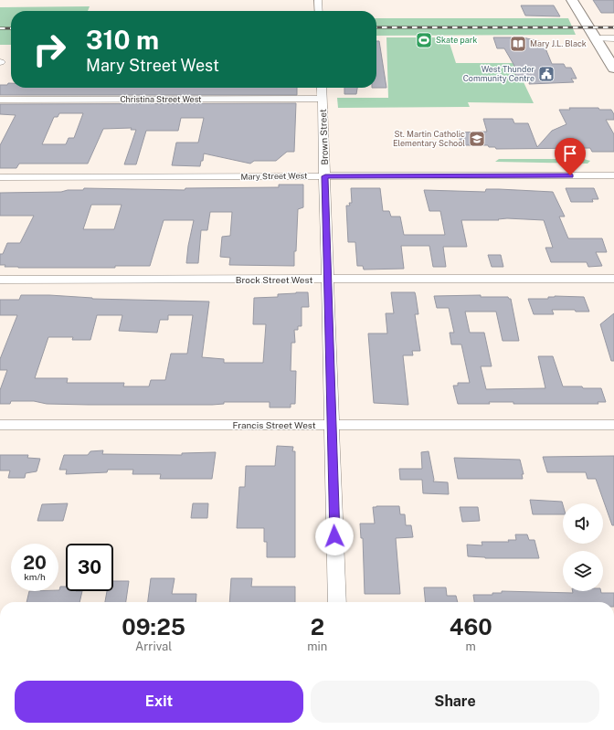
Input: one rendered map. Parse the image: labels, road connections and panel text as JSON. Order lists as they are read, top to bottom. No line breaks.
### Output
{"streets":{"street":["Christina Street West","Brown Street","Mary Street West","Brock Street West","Francis Street West"]},"crossings":[["Christina Street West","Brown Street"],["Brown Street","Mary Street West"],["Brown Street","Brock Street West"],["Brown Street","Francis Street West"]],"places":{"sports":["Skate park"],"library":["Mary J.L. Black"],"public building":["West Thunder Community Centre"],"school or university":["St. Martin Catholic Elementary School"]},"page":{"turn":["310 m","Mary Street West"],"speed":"20 km/h","limit":"30","eta":["09:25","Arrival","2","min","460","m"],"buttons":["Exit","Share"]}}
